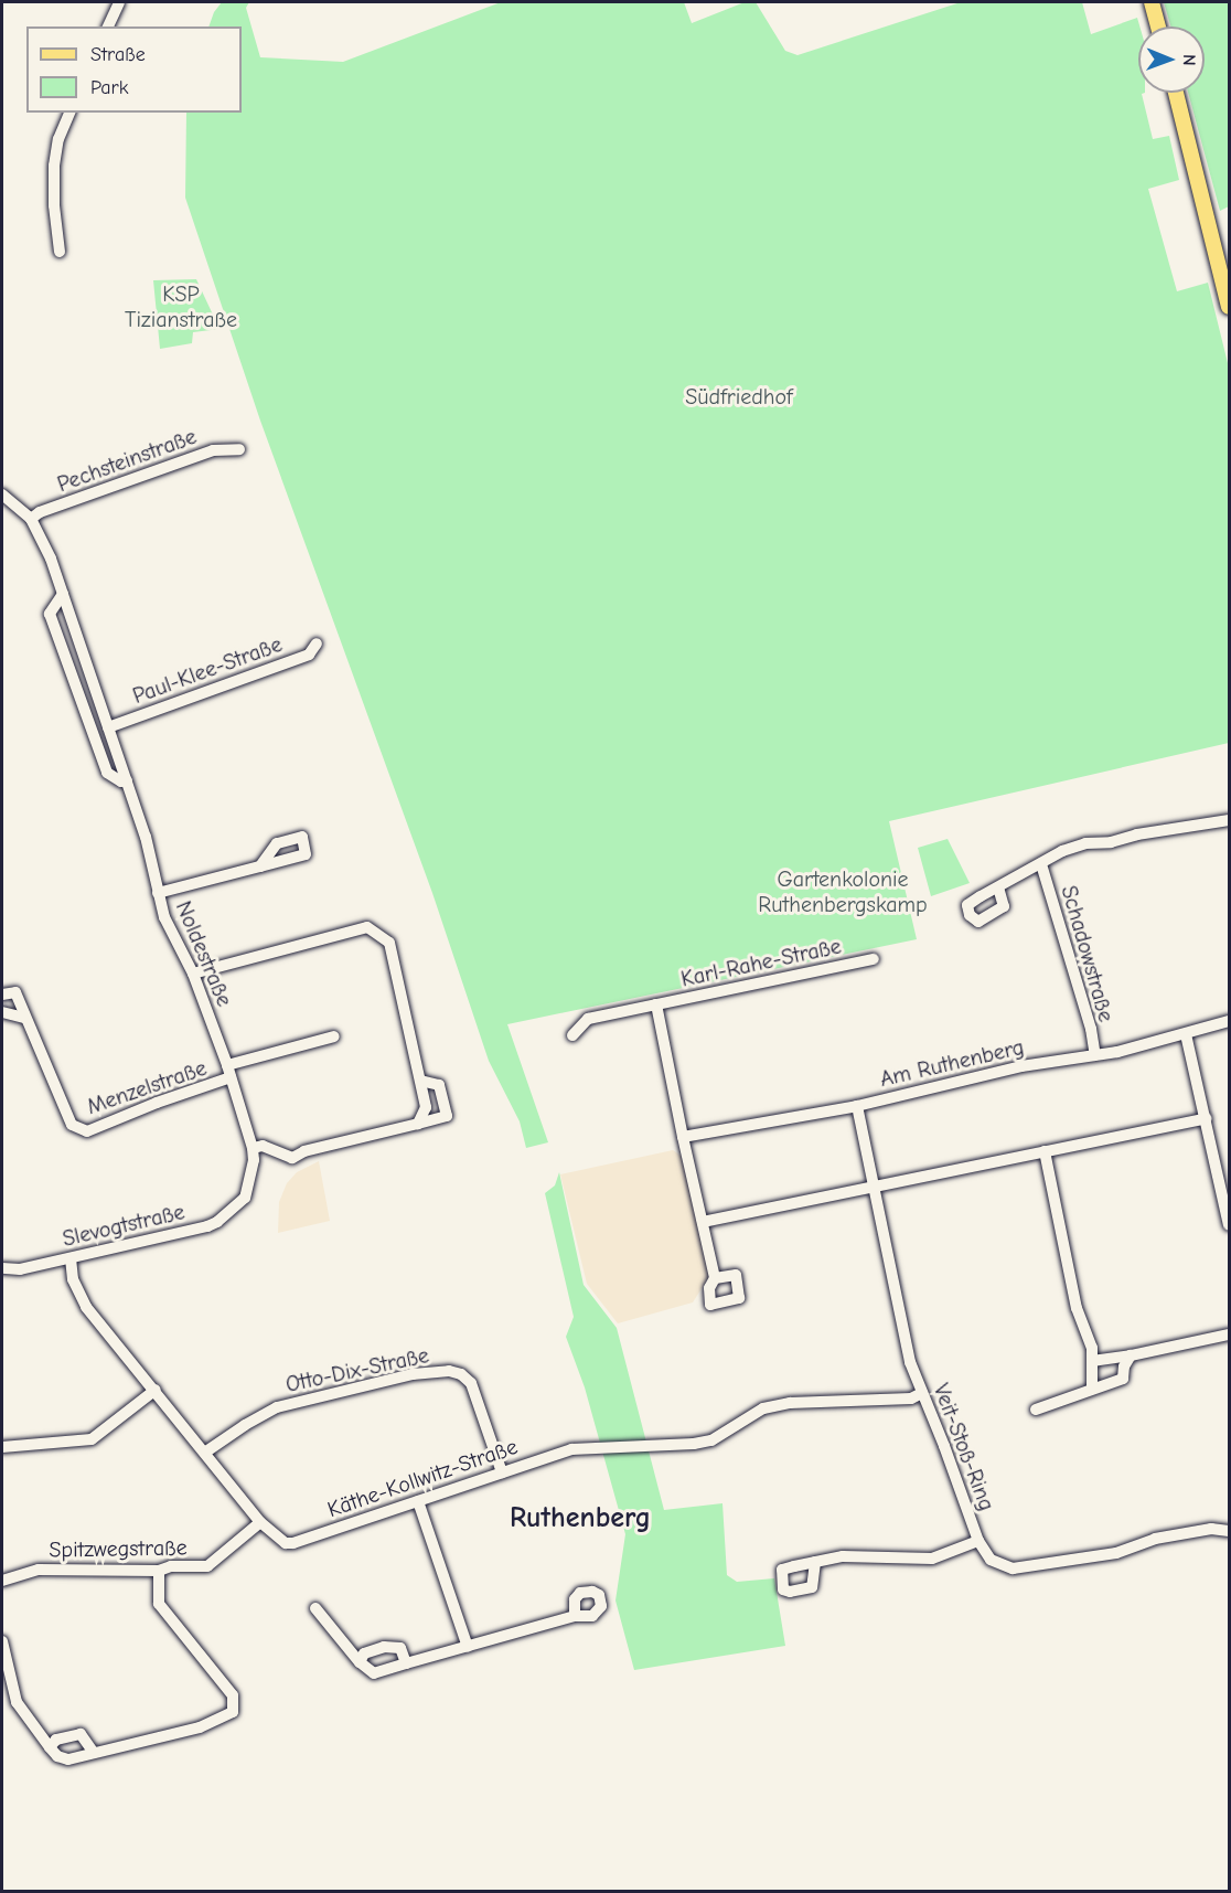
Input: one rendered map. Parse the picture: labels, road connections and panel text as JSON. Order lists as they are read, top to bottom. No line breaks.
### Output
{"streets":{"street":["Pechsteinstraße","Paul-Klee-Straße","Noldestraße","Schadowstraße","Karl-Rahe-Straße","Am Ruthenberg","Menzelstraße","Slevogtstraße","Otto-Dix-Straße","Veit-Stoß-Ring","Käthe-Kollwitz-Straße","Spitzwegstraße"]},"crossings":[["Pechsteinstraße","Noldestraße"],["Paul-Klee-Straße","Noldestraße"],["Noldestraße","Menzelstraße"],["Noldestraße","Slevogtstraße"],["Schadowstraße","Am Ruthenberg"],["Karl-Rahe-Straße","Am Ruthenberg"],["Am Ruthenberg","Veit-Stoß-Ring"],["Slevogtstraße","Käthe-Kollwitz-Straße"],["Otto-Dix-Straße","Käthe-Kollwitz-Straße"],["Veit-Stoß-Ring","Käthe-Kollwitz-Straße"],["Käthe-Kollwitz-Straße","Spitzwegstraße"]],"districts":["Ruthenberg"],"parks":["KSP Tizianstraße","Südfriedhof","Gartenkolonie Ruthenbergskamp"],"legend":["Straße","Park"],"north":"right"}
